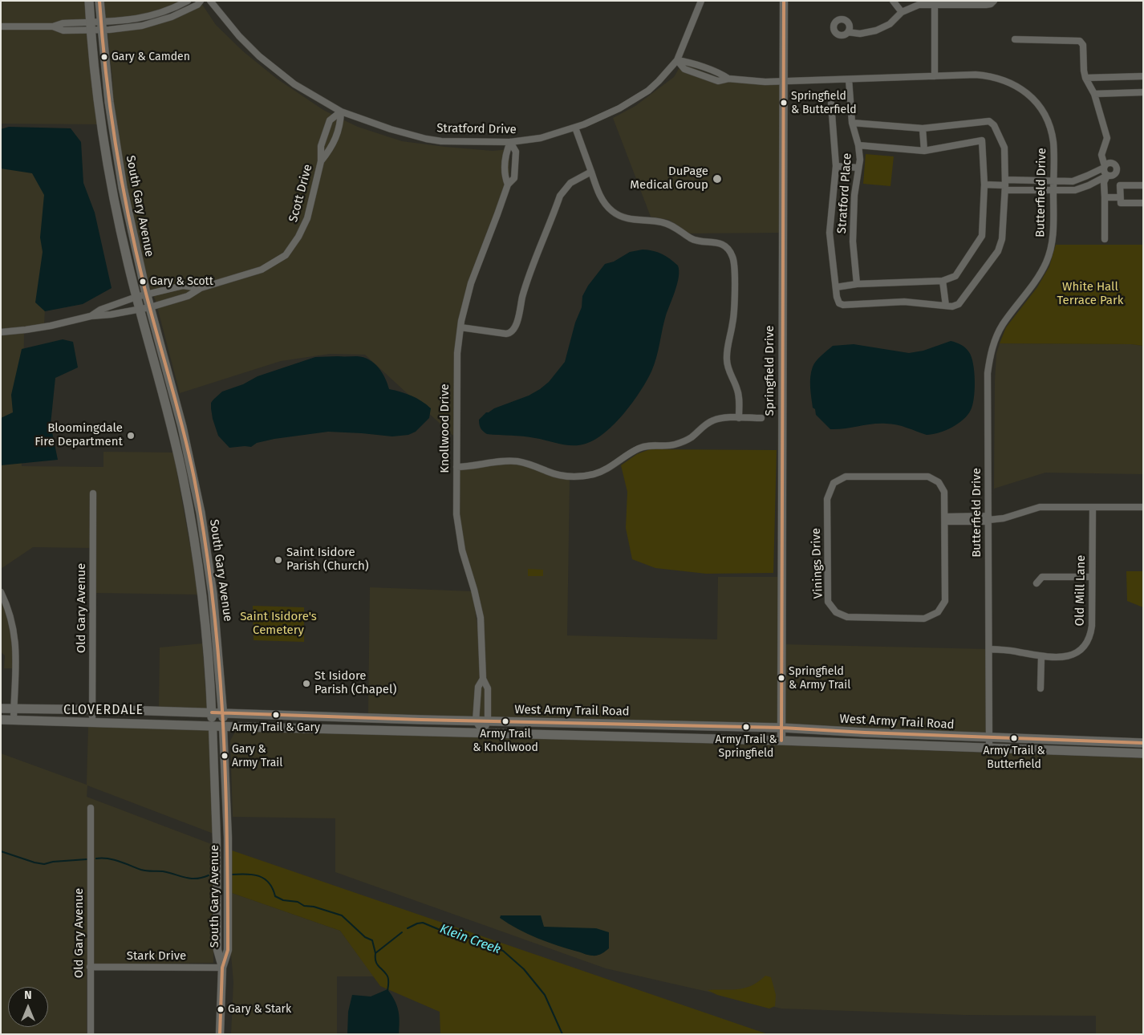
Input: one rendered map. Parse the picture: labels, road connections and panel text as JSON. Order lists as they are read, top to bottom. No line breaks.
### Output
{"streets":{"main road":["South Gary Avenue","West Army Trail Road"],"street":["Stratford Drive","Butterfield Drive","Scott Drive","Stratford Place","Springfield Drive","Knollwood Drive","Vinings Drive","Old Mill Lane","Old Gary Avenue","Stark Drive"]},"crossings":[["Stratford Drive","Butterfield Drive"],["Stratford Drive","Scott Drive"],["Stratford Drive","Knollwood Drive"],["Butterfield Drive","Stratford Place"],["Butterfield Drive","Springfield Drive"],["Butterfield Drive","Old Mill Lane"],["Butterfield Drive","West Army Trail Road"],["Scott Drive","South Gary Avenue"],["South Gary Avenue","West Army Trail Road"],["South Gary Avenue","Stark Drive"],["Springfield Drive","West Army Trail Road"],["Knollwood Drive","West Army Trail Road"],["Old Gary Avenue","West Army Trail Road"],["Old Gary Avenue","Stark Drive"]],"districts":["CLOVERDALE"],"water":["Klein Creek"],"parks":["White Hall Terrace Park","Saint Isidore's Cemetery"],"places":["Gary & Camden","Springfield & Butterfield","DuPage Medical Group","Gary & Scott","Bloomingdale Fire Department","Saint Isidore Parish (Church)","Springfield & Army Trail","St Isidore Parish (Chapel)","Army Trail & Gary","Army Trail & Knollwood","Army Trail & Springfield","Army Trail & Butterfield","Gary & Army Trail","Gary & Stark"],"north":"top"}
